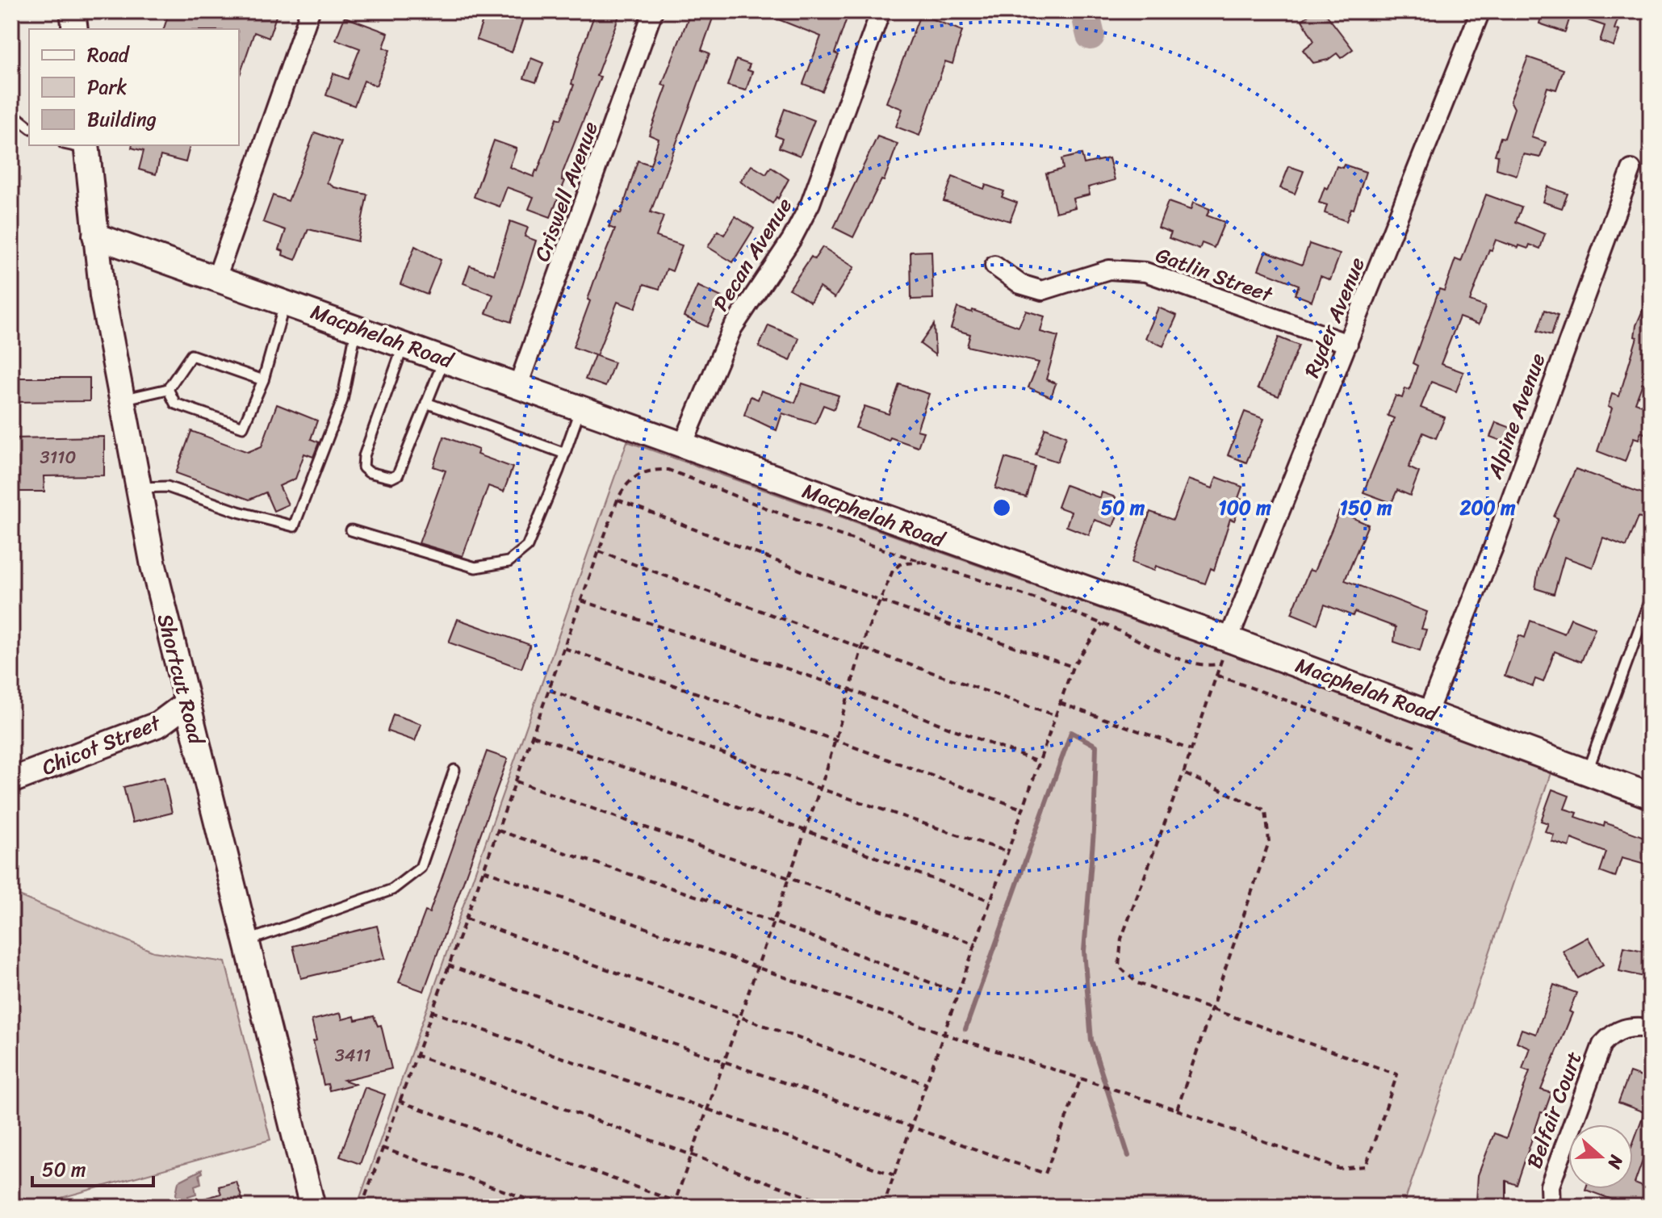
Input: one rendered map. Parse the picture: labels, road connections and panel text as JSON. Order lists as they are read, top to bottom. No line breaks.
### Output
{"streets":{"street":["Criswell Avenue","Pecan Avenue","Gatlin Street","Ryder Avenue","Macphelah Road","Alpine Avenue","Shortcut Road","Chicot Street","Belfair Court"]},"crossings":[["Criswell Avenue","Macphelah Road"],["Pecan Avenue","Macphelah Road"],["Gatlin Street","Ryder Avenue"],["Ryder Avenue","Macphelah Road"],["Macphelah Road","Alpine Avenue"],["Macphelah Road","Shortcut Road"],["Shortcut Road","Chicot Street"]],"house_numbers":["3110","3411"],"legend":["Road","Park","Building"],"scale_bar":"50 m","north":"right","rings":["50 m","100 m","150 m","200 m"]}
